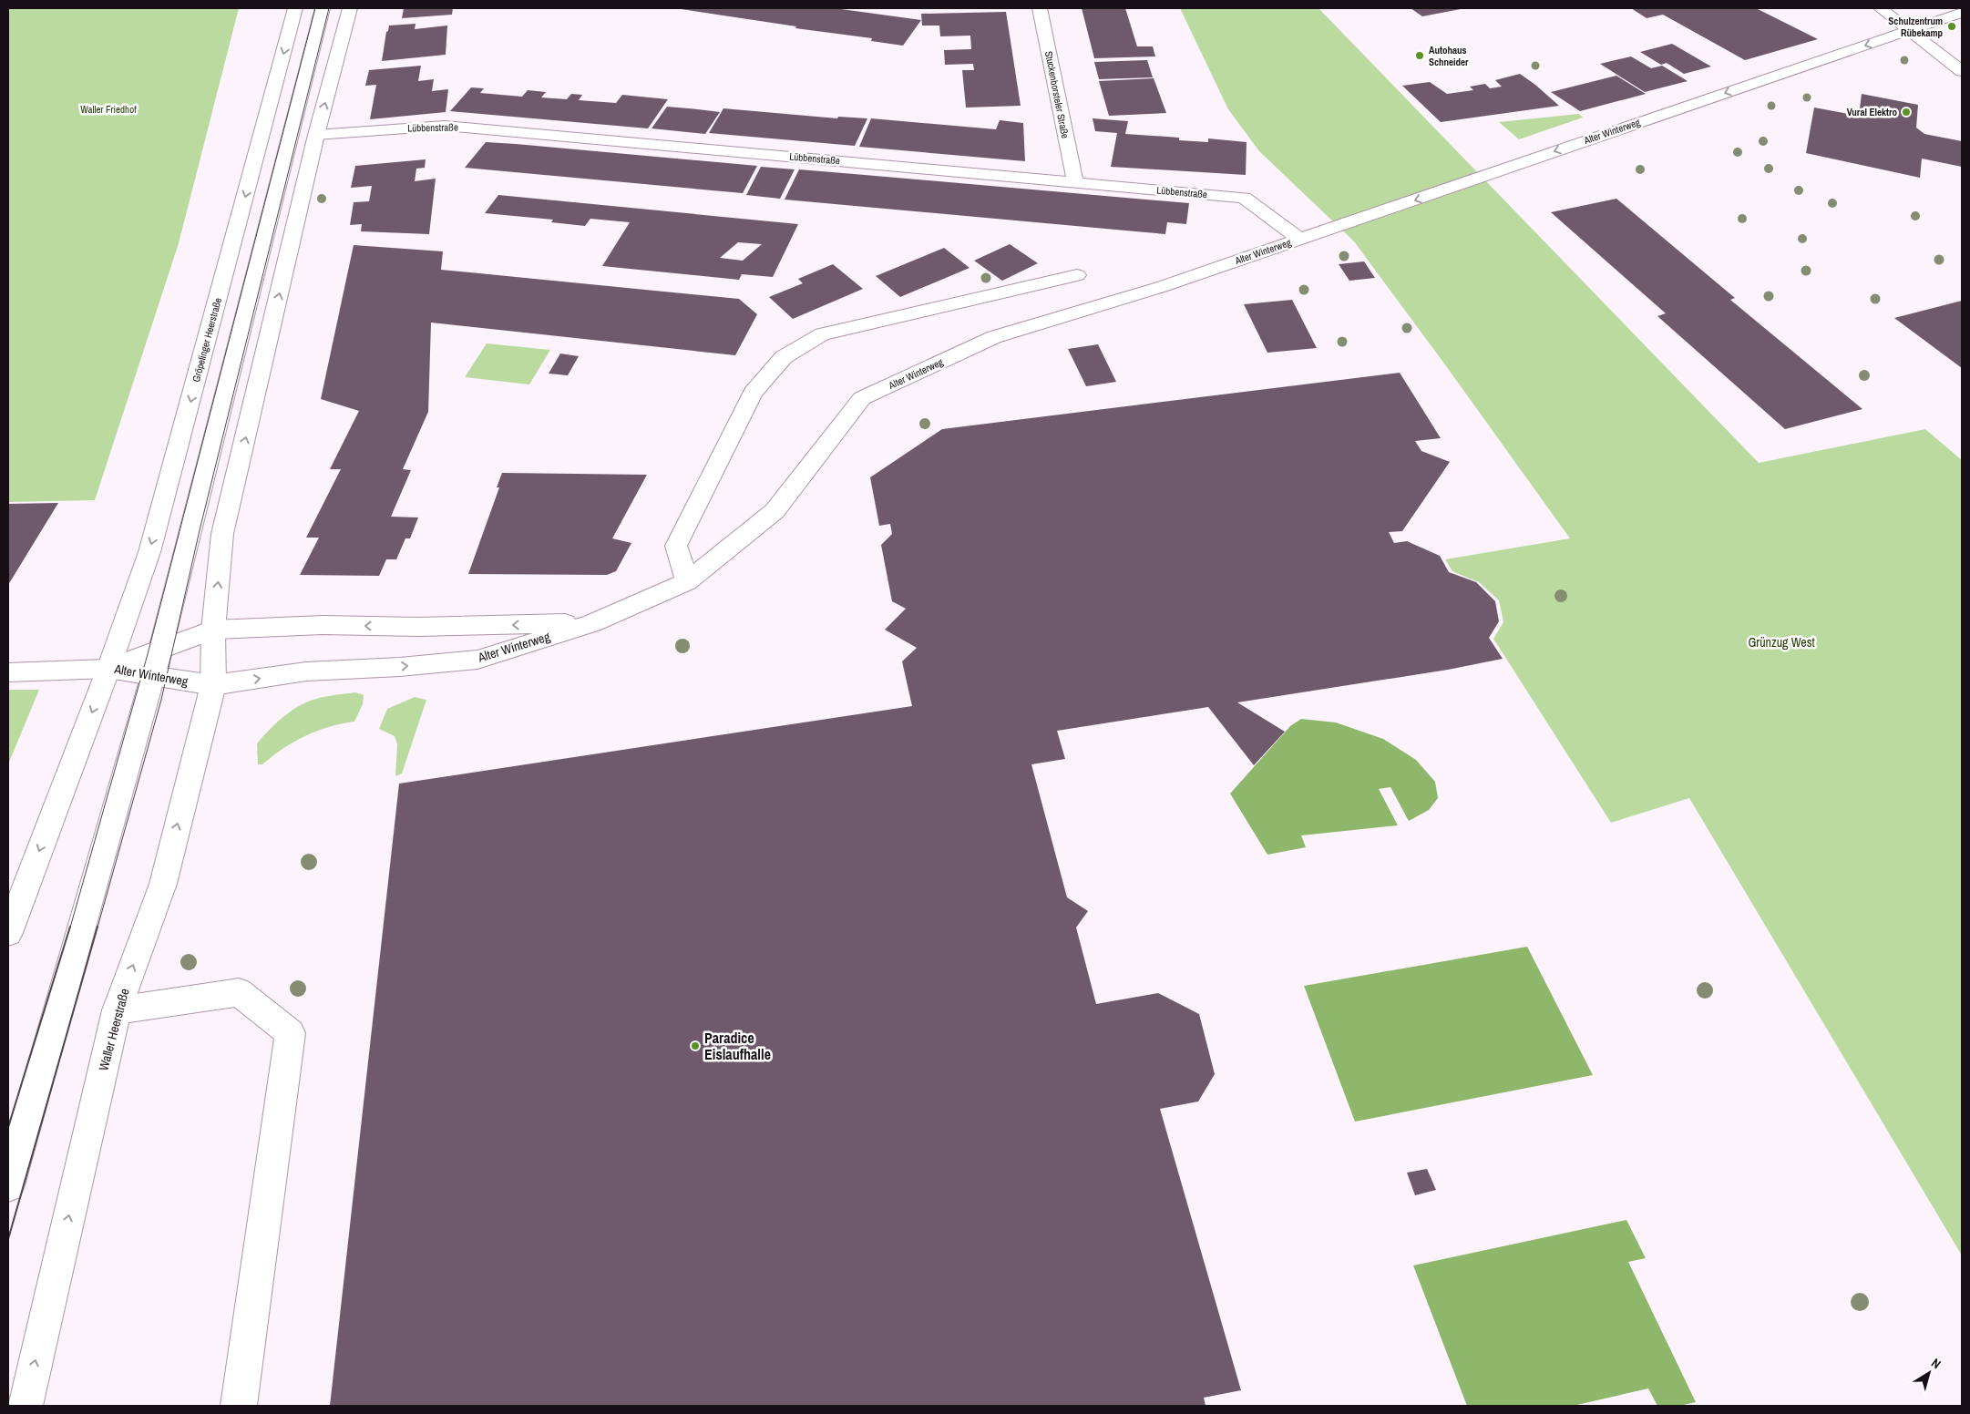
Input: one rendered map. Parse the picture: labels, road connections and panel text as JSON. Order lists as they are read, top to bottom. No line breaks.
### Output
{"streets":{"street":["Stuckenborsteler Straße","Lübbenstraße","Alter Winterweg","Gröpelinger Heerstraße","Waller Heerstraße"]},"crossings":[["Stuckenborsteler Straße","Lübbenstraße"],["Lübbenstraße","Alter Winterweg"],["Alter Winterweg","Gröpelinger Heerstraße"],["Alter Winterweg","Waller Heerstraße"]],"parks":["Waller Friedhof","Grünzug West"],"places":["Schulzentrum Rübekamp","Autohaus Schneider","Vural Elektro","Paradice Eislaufhalle"],"north":"top right"}
